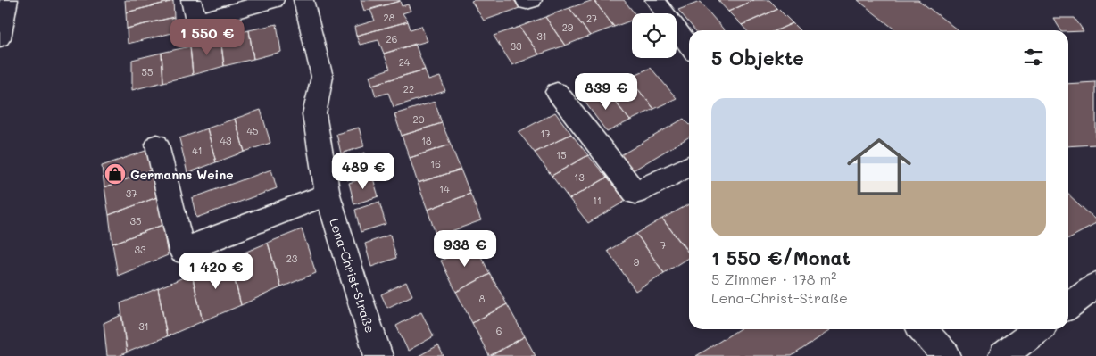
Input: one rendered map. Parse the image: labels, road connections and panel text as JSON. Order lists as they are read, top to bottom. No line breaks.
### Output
{"streets":{"street":["Lena-Christ-Straße"]},"places":{"shop":["Germanns Weine"]},"house_numbers":["28","27","29","31","26","33","24","55","22","20","45","17","43","18","41","15","16","13","14","37","11","35","7","33","23","9","8","31","6"],"page":{"price":["1 550 €","839 €","489 €","938 €","1 420 €"],"heading":"5 Objekte","list":[{"name":"1 550 €/Monat","note":"5 Zimmer · 178 m² · Lena-Christ-Straße"}]}}
